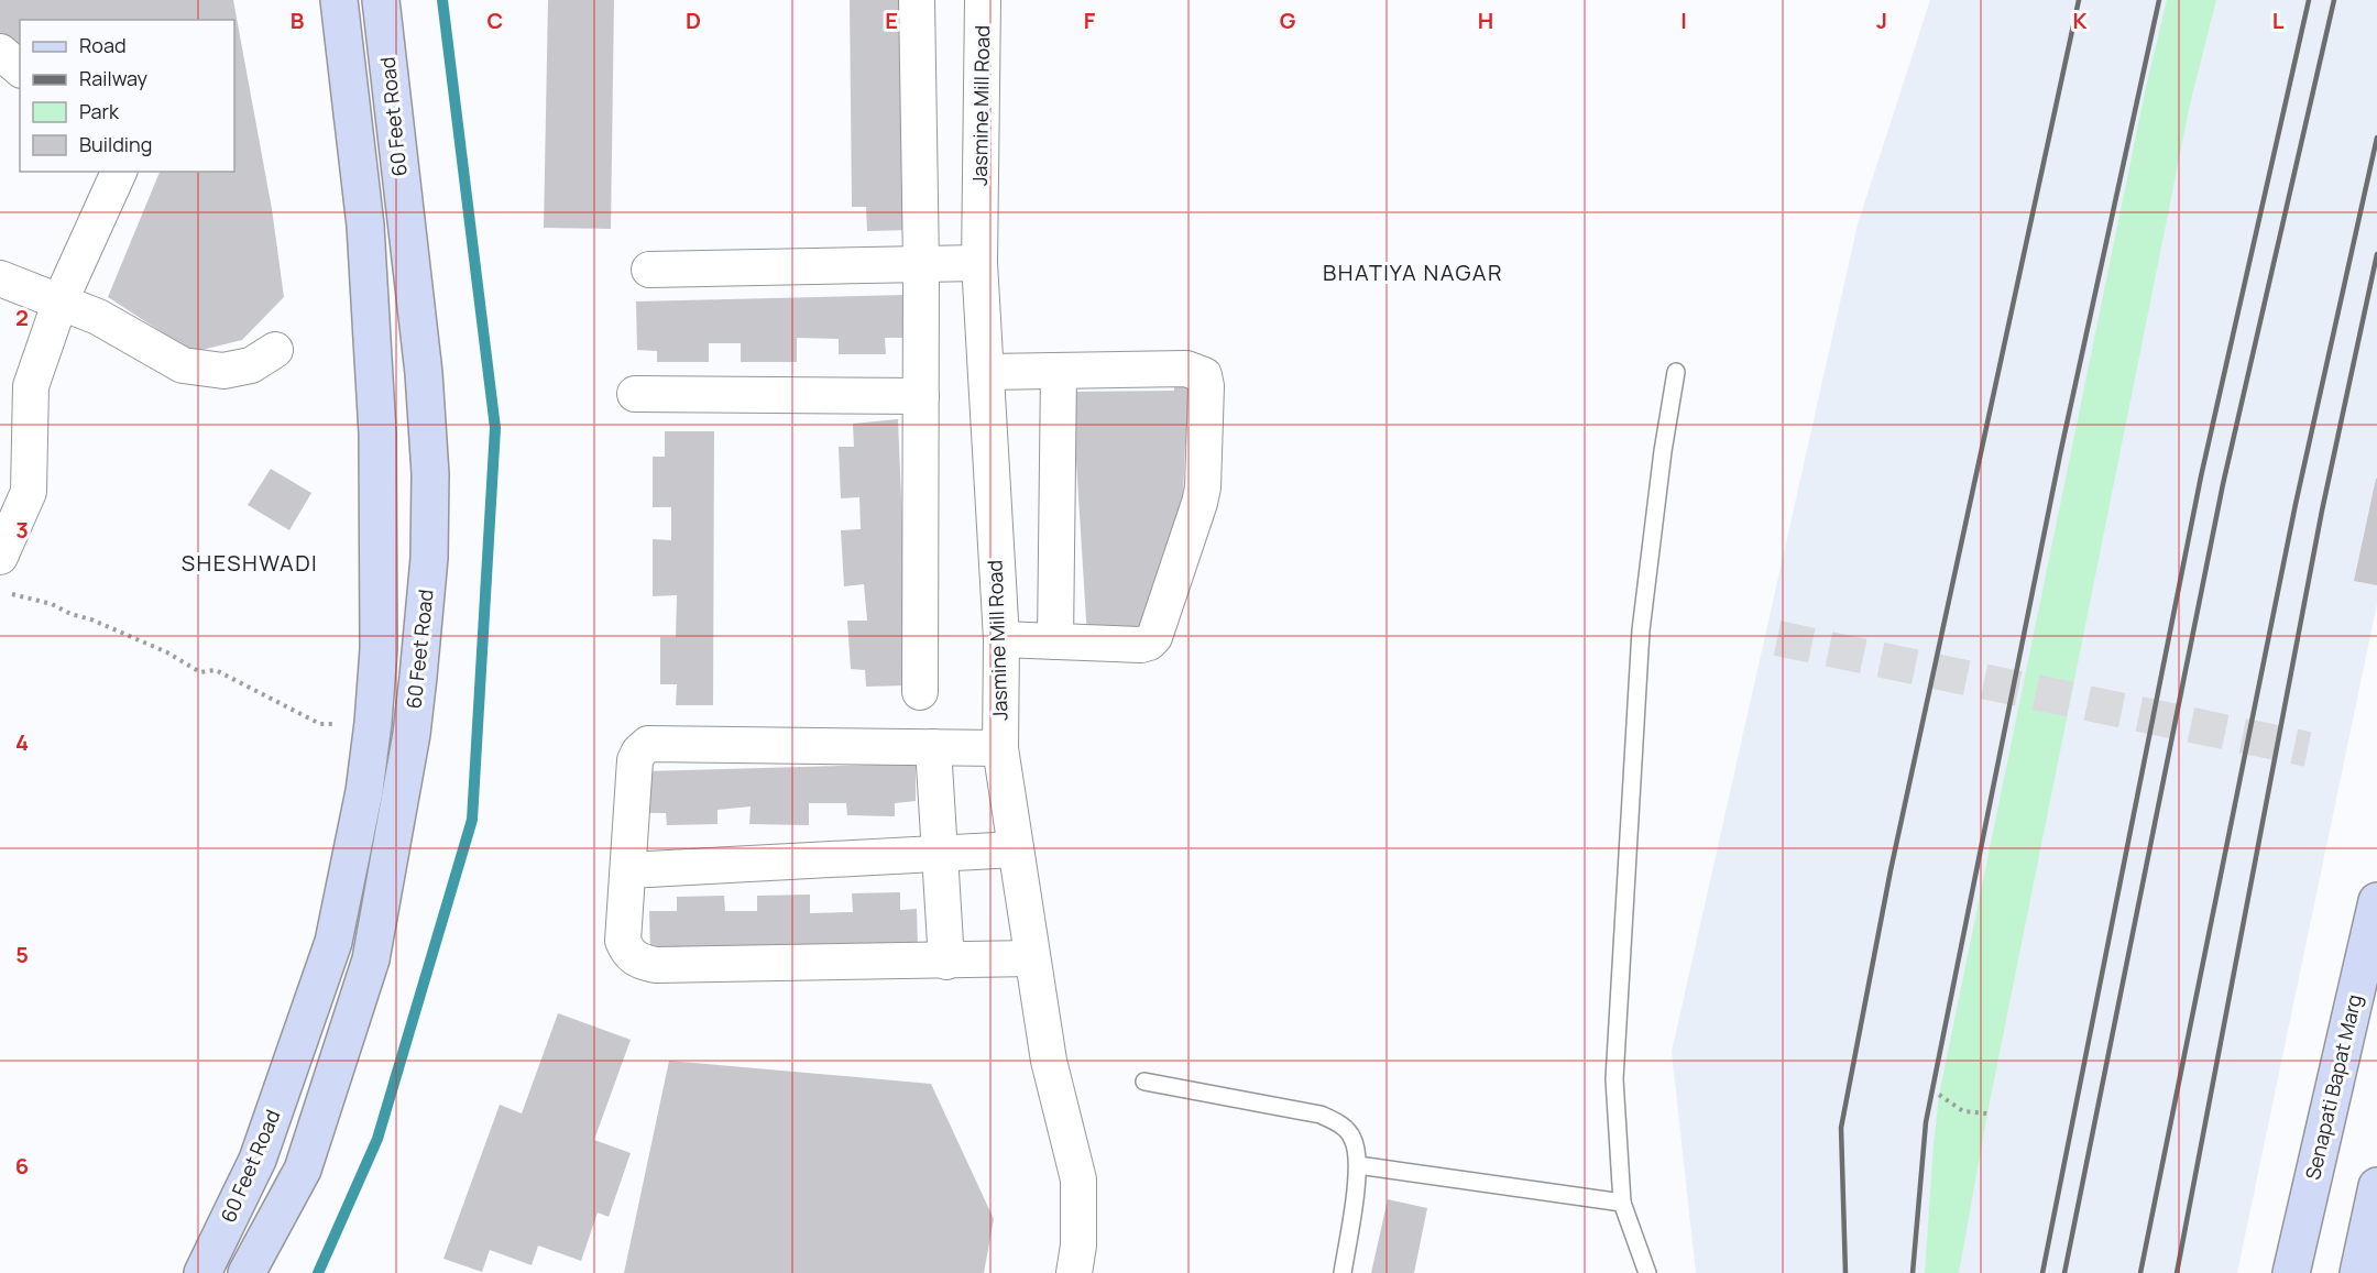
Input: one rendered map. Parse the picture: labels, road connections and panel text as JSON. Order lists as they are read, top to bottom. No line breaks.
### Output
{"streets":{"main road":["60 Feet Road","Senapati Bapat Marg"],"street":["Jasmine Mill Road"]},"districts":["BHATIYA NAGAR","SHESHWADI"],"legend":["Road","Railway","Park","Building"],"grid":{"columns":["B","C","D","E","F","G","H","I","J","K","L"],"rows":["2","3","4","5","6"]}}
